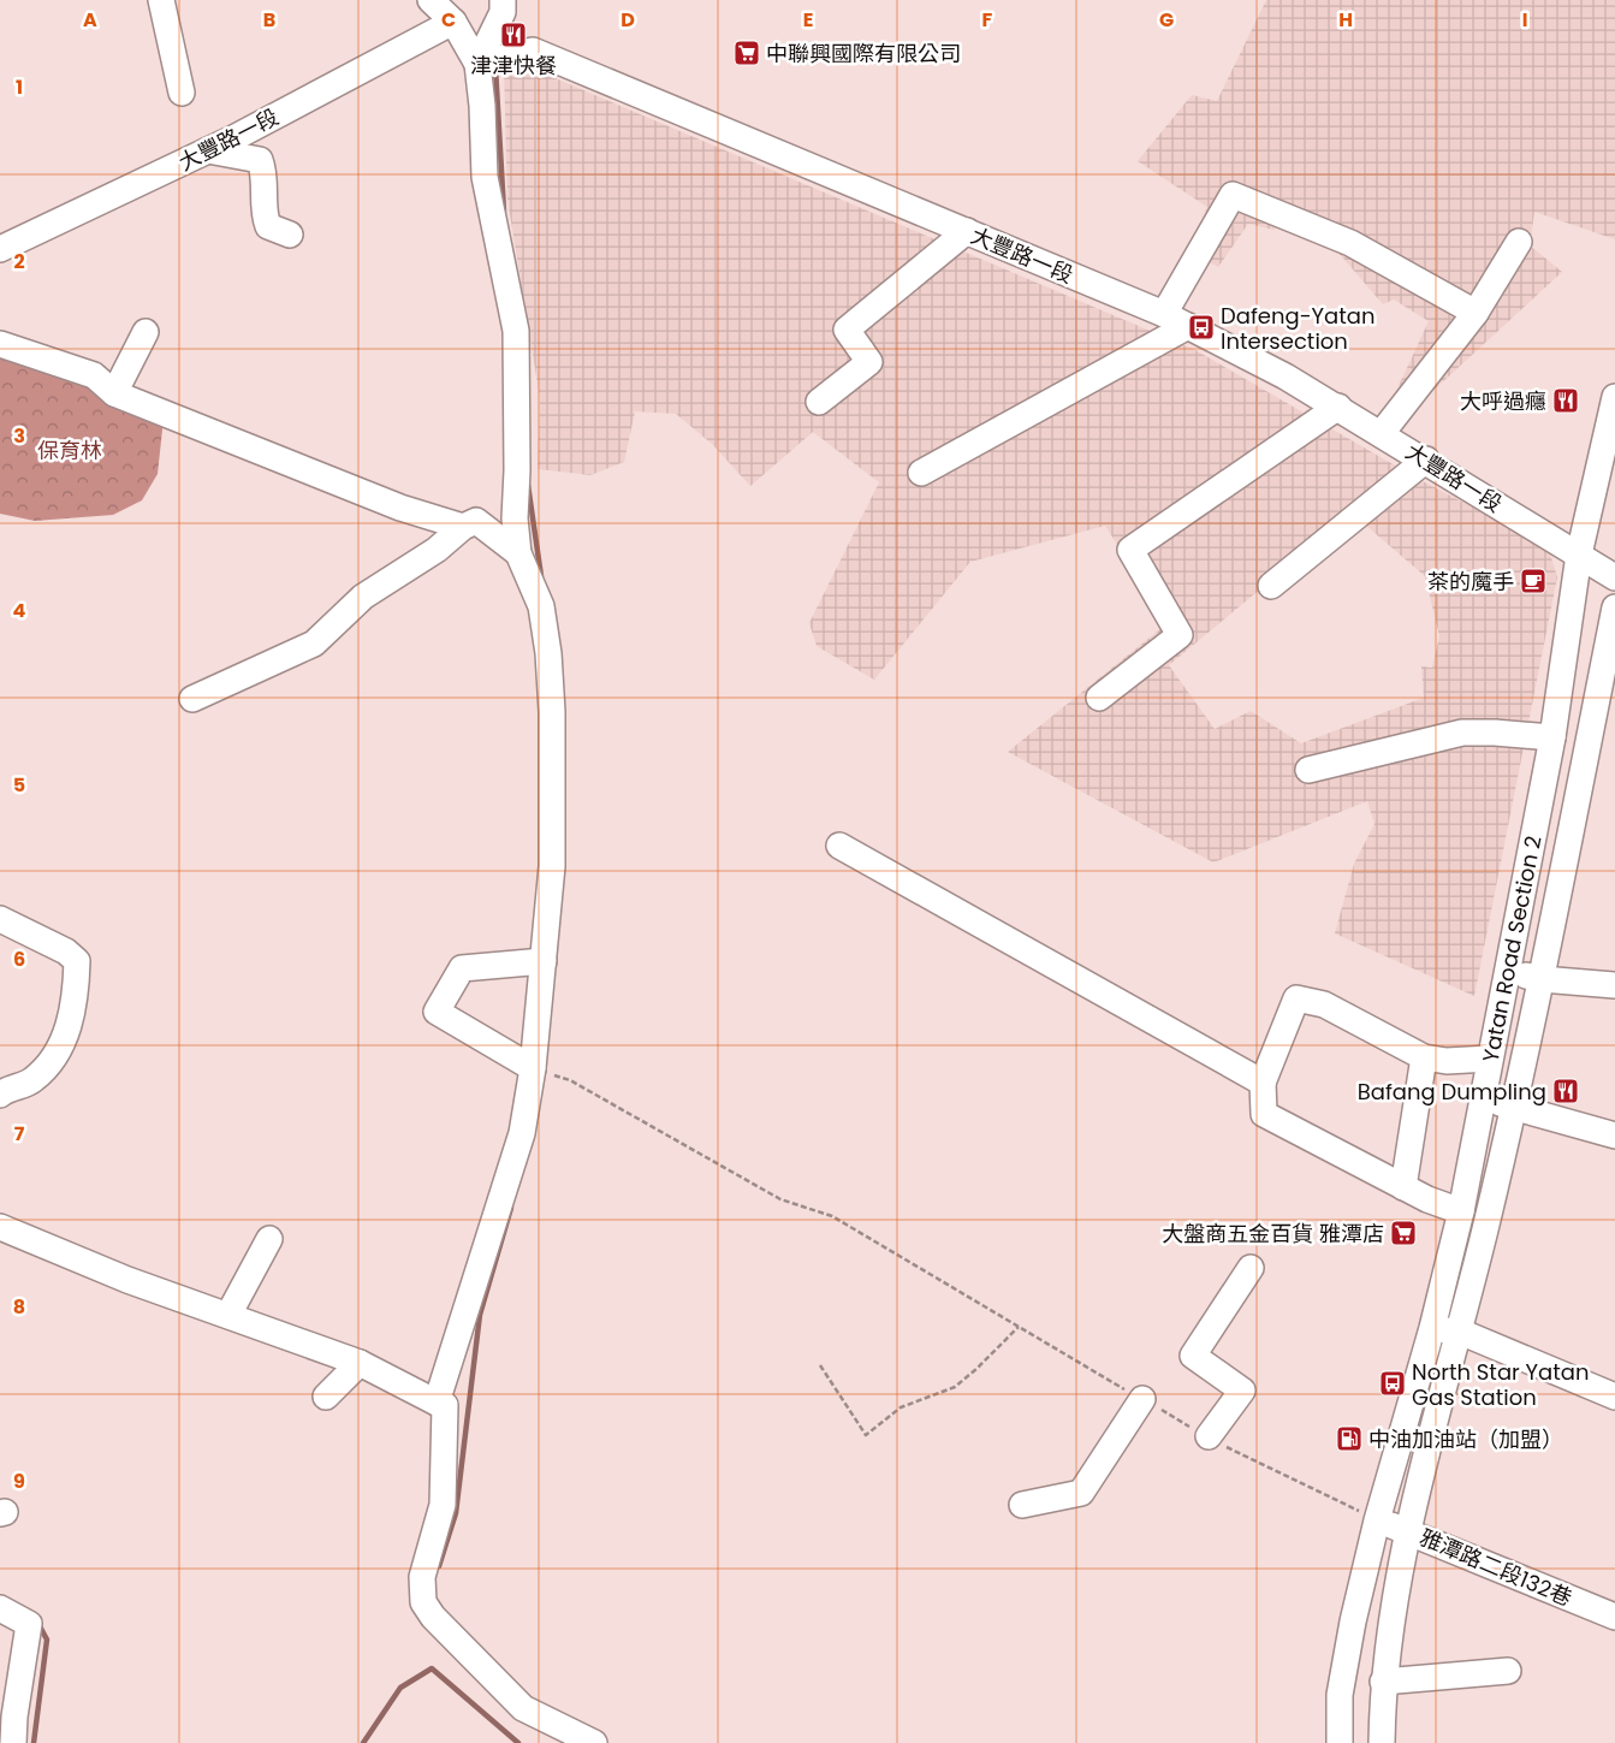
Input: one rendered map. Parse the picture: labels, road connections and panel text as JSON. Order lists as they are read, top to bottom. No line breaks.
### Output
{"streets":{"street":["大豐路一段","Yatan Road Section 2","雅潭路二段132巷"]},"crossings":[["大豐路一段","Yatan Road Section 2"],["Yatan Road Section 2","雅潭路二段132巷"]],"parks":["保育林"],"places":{"restaurant":["津津快餐","大呼過癮","Bafang Dumpling"],"supermarket":["中聯興國際有限公司","大盤商五金百貨 雅潭店"],"bus stop":["Dafeng-Yatan Intersection","North Star Yatan Gas Station"],"cafe":["茶的魔手"],"fuel station":["中油加油站（加盟）"]},"grid":{"columns":["A","B","C","D","E","F","G","H","I"],"rows":["1","2","3","4","5","6","7","8","9"]}}
